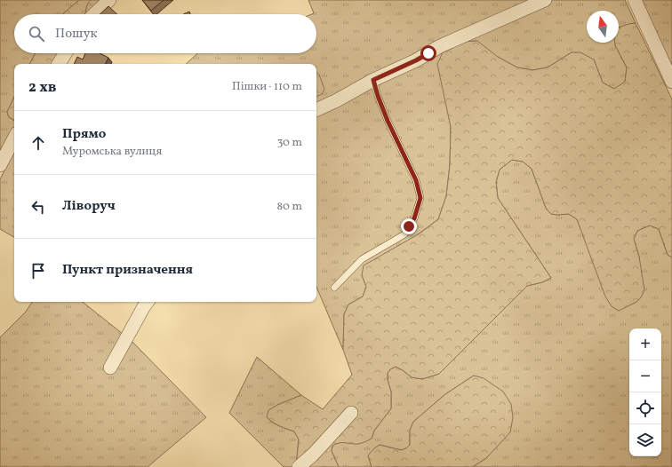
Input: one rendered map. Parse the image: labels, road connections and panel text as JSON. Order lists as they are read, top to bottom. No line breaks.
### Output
{"north":"top","page":{"search":"Пошук","heading":["2 хв","Пішки · 110 m"],"list":[["Прямо","Муромська вулиця","30 m"],["Ліворуч","80 m"],"Пункт призначення"],"map_buttons":["+","−"]}}
